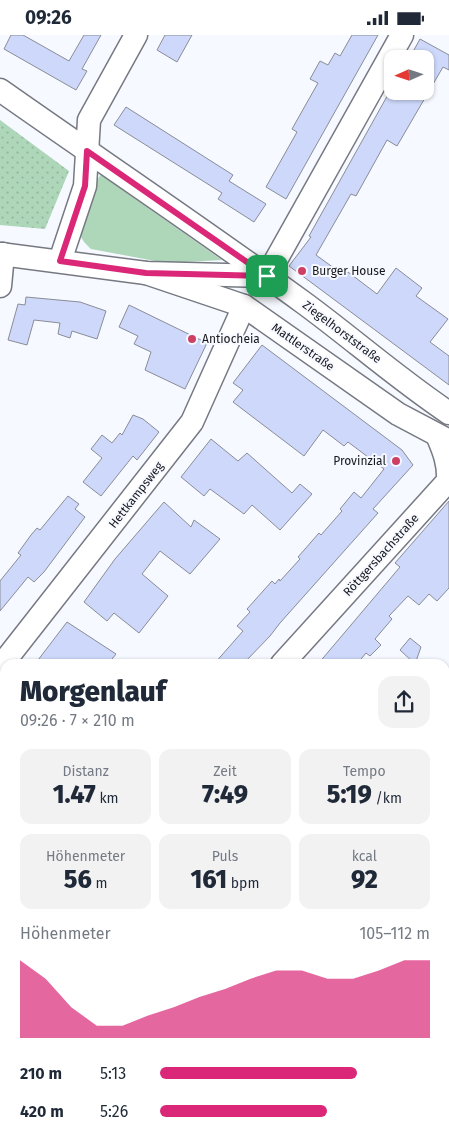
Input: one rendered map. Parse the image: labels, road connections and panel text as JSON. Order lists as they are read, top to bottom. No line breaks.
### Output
{"streets":{"street":["Ziegelhorststraße","Mattlerstraße","Hettkampsweg","Röttgersbachstraße"]},"crossings":[["Ziegelhorststraße","Mattlerstraße"],["Mattlerstraße","Hettkampsweg"],["Mattlerstraße","Röttgersbachstraße"]],"places":["Burger House","Antiocheia","Provinzial"],"north":"left","page":{"status":"09:26","heading":["Morgenlauf","09:26 · 7 × 210 m"],"stats":[["Distanz","1.47 km"],["Zeit","7:49"],["Tempo","5:19 /km"],["Höhenmeter","56 m"],["Puls","161 bpm"],["kcal","92"]],"chart":["Höhenmeter","105–112 m"],"list":[{"name":"210 m","note":"5:13"},{"name":"420 m","note":"5:26"}]}}
